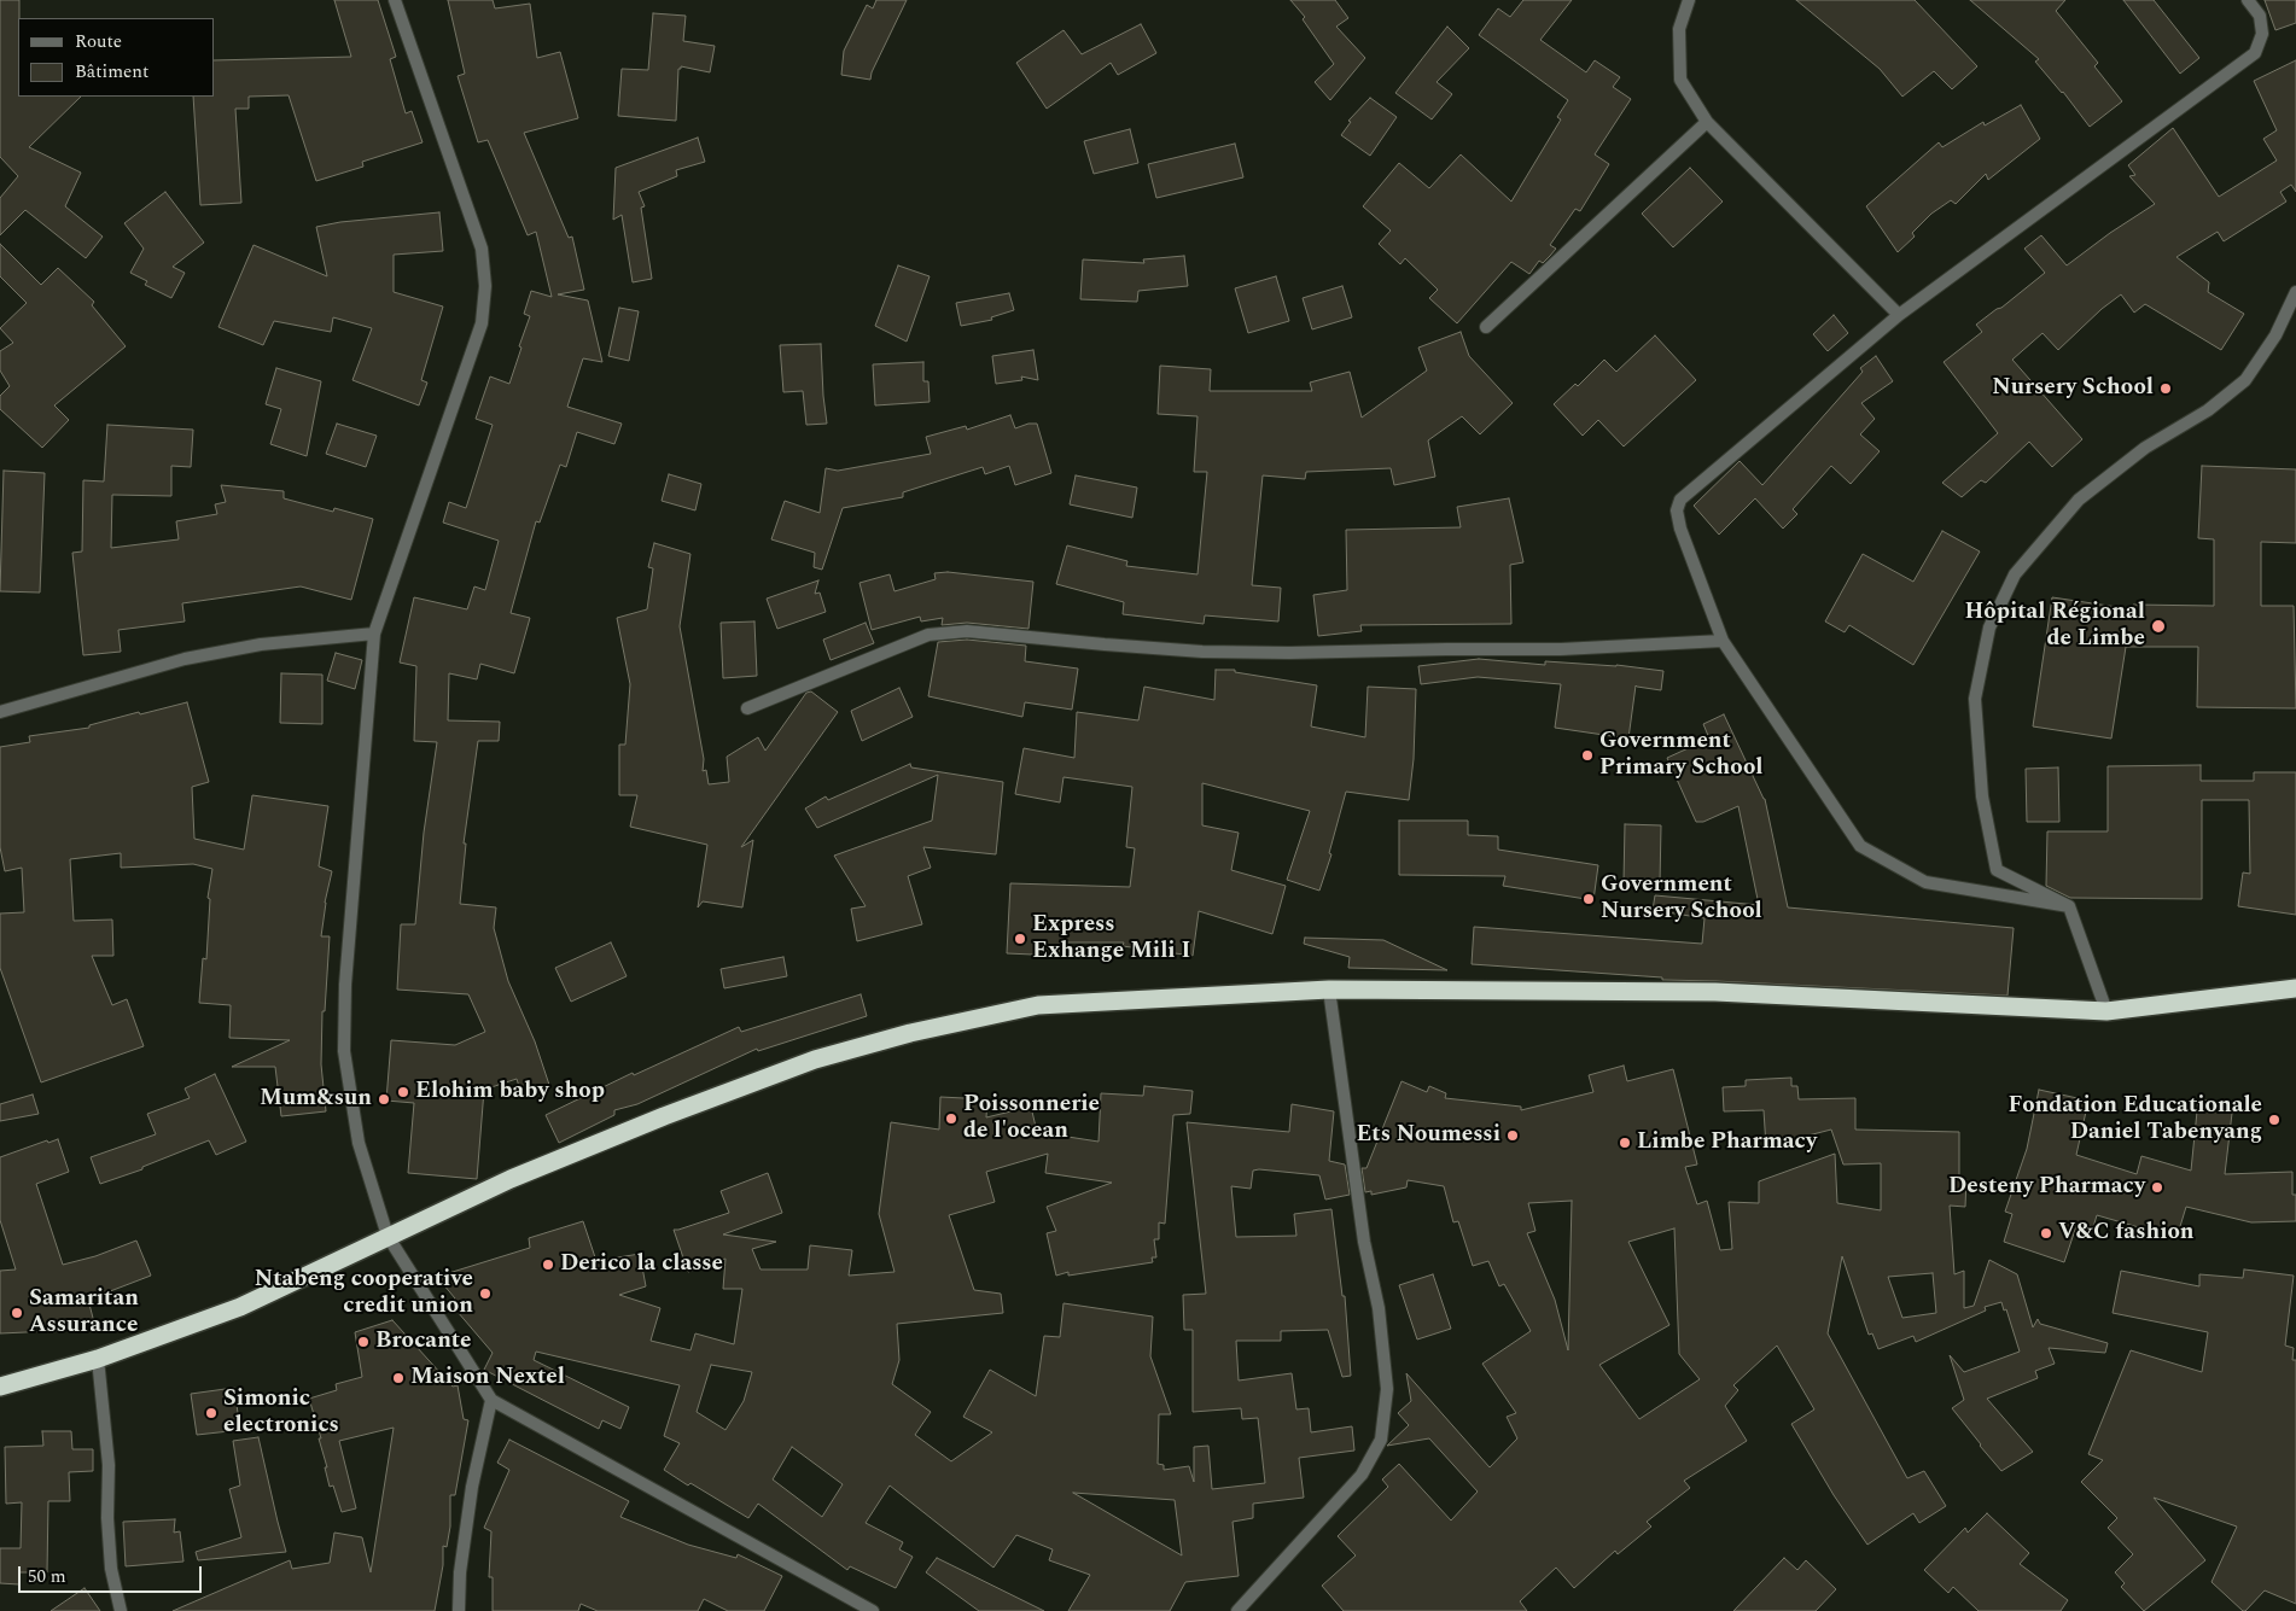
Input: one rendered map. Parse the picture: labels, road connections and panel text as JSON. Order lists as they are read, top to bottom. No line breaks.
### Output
{"places":["Nursery School","Hôpital Régional de Limbe","Government Primary School","Government Nursery School","Express Exhange Mili I","Elohim baby shop","Mum&sun","Poissonnerie de l'ocean","Fondation Educationale Daniel Tabenyang","Ets Noumessi","Limbe Pharmacy","Desteny Pharmacy","V&C fashion","Derico la classe","Ntabeng cooperative credit union","Samaritan Assurance","Brocante","Maison Nextel","Simonic electronics"],"legend":["Route","Bâtiment"],"scale_bar":"50 m"}
